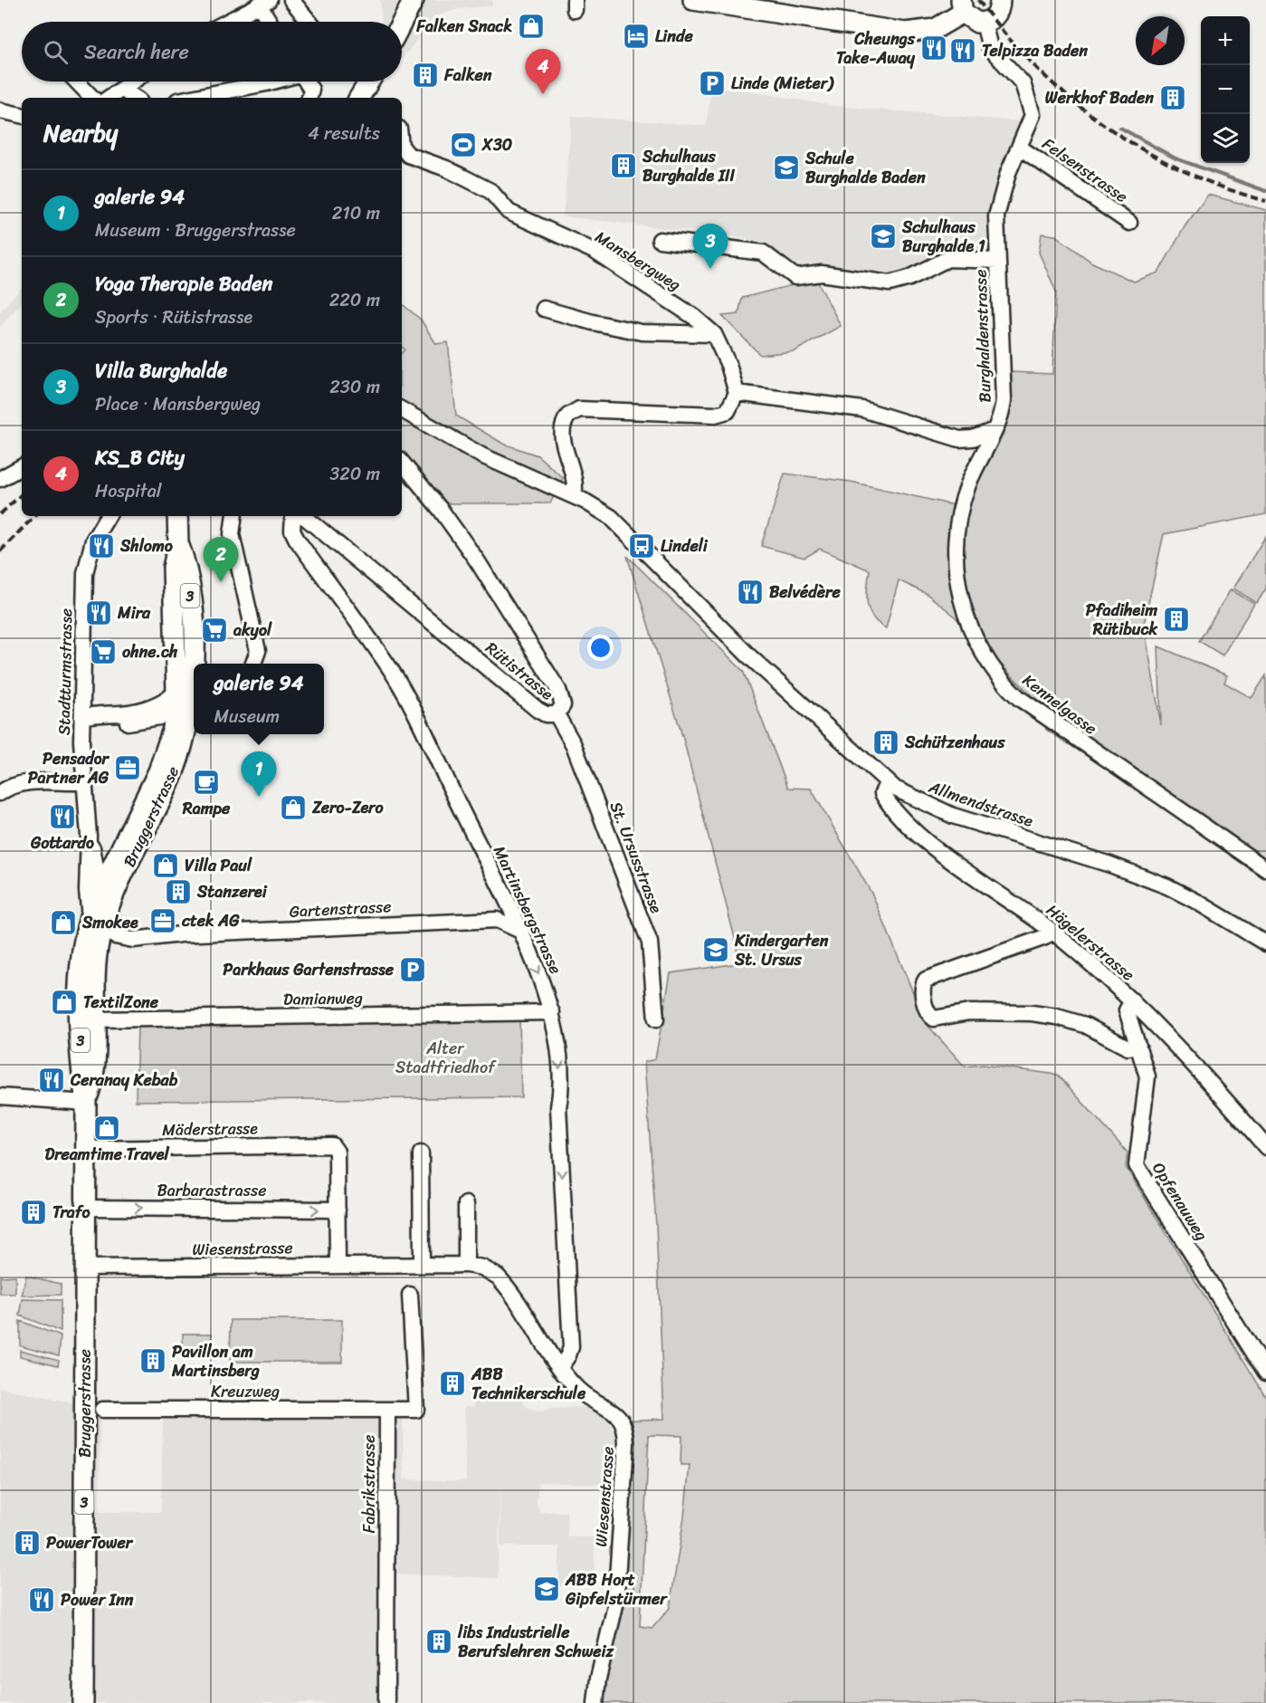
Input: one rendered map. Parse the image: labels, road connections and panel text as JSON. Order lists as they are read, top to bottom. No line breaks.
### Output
{"streets":{"main road":["3","Bruggerstrasse"],"street":["Felsenstrasse","Mansbergweg","Burghaldenstrasse","Rütistrasse","Stadtturmstrasse","Kennelgasse","Allmendstrasse","St. Ursusstrasse","Gartenstrasse","Martinsbergstrasse","Hägelerstrasse","Damianweg","Mäderstrasse","Barbarastrasse","Opfenauweg","Wiesenstrasse","Kreuzweg","Fabrikstrasse"]},"crossings":[["Felsenstrasse","Burghaldenstrasse"],["Burghaldenstrasse","Kennelgasse"],["Rütistrasse","St. Ursusstrasse"],["Stadtturmstrasse","Bruggerstrasse"],["Stadtturmstrasse","Gartenstrasse"],["Allmendstrasse","Hägelerstrasse"],["Bruggerstrasse","Gartenstrasse"],["Bruggerstrasse","Damianweg"],["Bruggerstrasse","Mäderstrasse"],["Bruggerstrasse","Barbarastrasse"],["Bruggerstrasse","Wiesenstrasse"],["Gartenstrasse","Martinsbergstrasse"],["Martinsbergstrasse","Damianweg"],["Martinsbergstrasse","Wiesenstrasse"],["Hägelerstrasse","Opfenauweg"],["Mäderstrasse","Barbarastrasse"],["Kreuzweg","Fabrikstrasse"]],"one_way":["Martinsbergstrasse","Barbarastrasse"],"parks":["Alter Stadtfriedhof"],"places":{"shop":["Falken Snack","Zero-Zero","Villa Paul","Smokee","TextilZone","Dreamtime Travel"],"hotel":["Linde"],"restaurant":["Cheungs Take-Away","Telpizza Baden","Shlomo","Belvédère","Mira","Gottardo","Ceranay Kebab","Power Inn"],"building":["Falken","Werkhof Baden","Schulhaus Burghalde III","Pfadiheim Rütibuck","Schützenhaus","Stanzerei","Trafo","Pavillon am Martinsberg","ABB Technikerschule","PowerTower","libs Industrielle Berufslehren Schweiz"],"parking":["Linde (Mieter)","Parkhaus Gartenstrasse"],"sports":["X30"],"school or university":["Schule Burghalde Baden","Schulhaus Burghalde 1","Kindergarten St. Ursus","ABB Hort Gipfelstürmer"],"bus stop":["Lindeli"],"supermarket":["akyol","ohne.ch"],"office":["Pensador Partner AG","ctek AG"],"cafe":["Rampe"]},"north":"bottom left","page":{"map_buttons":["+","−"],"search":"Search here","pins":["4","3","2","1"],"heading":["Nearby","4 results"],"list":[{"mark":"1","name":"galerie 94","note":"Museum · Bruggerstrasse","value":"210 m"},{"mark":"2","name":"Yoga Therapie Baden","note":"Sports · Rütistrasse","value":"220 m"},{"mark":"3","name":"Villa Burghalde","note":"Place · Mansbergweg","value":"230 m"},{"mark":"4","name":"KS_B City","note":"Hospital","value":"320 m"}],"popup":["galerie 94","Museum"]}}
